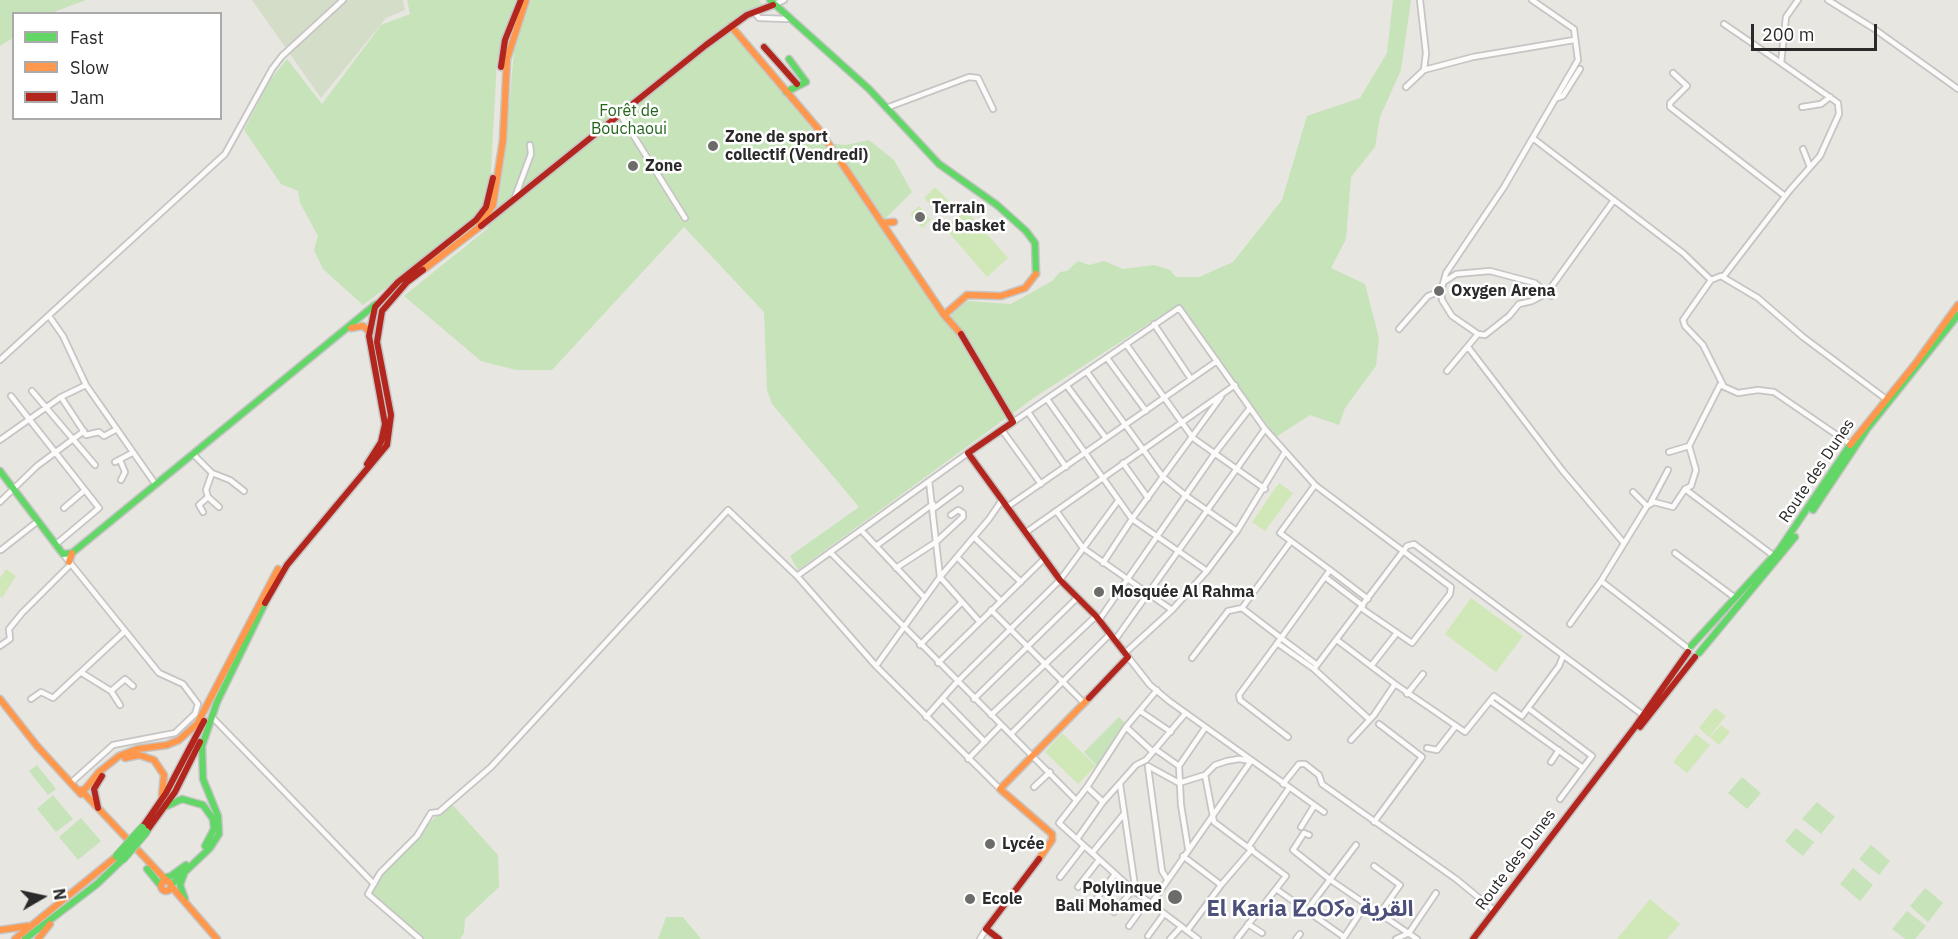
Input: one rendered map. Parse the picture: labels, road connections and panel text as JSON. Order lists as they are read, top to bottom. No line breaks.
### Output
{"streets":{"main road":["Route des Dunes"]},"districts":["El Karia ⵇⴰⵔⵢⴰ القرية"],"parks":["Forêt de Bouchaoui"],"places":["Zone de sport collectif (Vendredi)","Zone","Terrain de basket","Oxygen Arena","Mosquée Al Rahma","Lycée","Polylinque Bali Mohamed","Ecole"],"legend":["Fast","Slow","Jam"],"scale_bar":"200 m","north":"right"}
